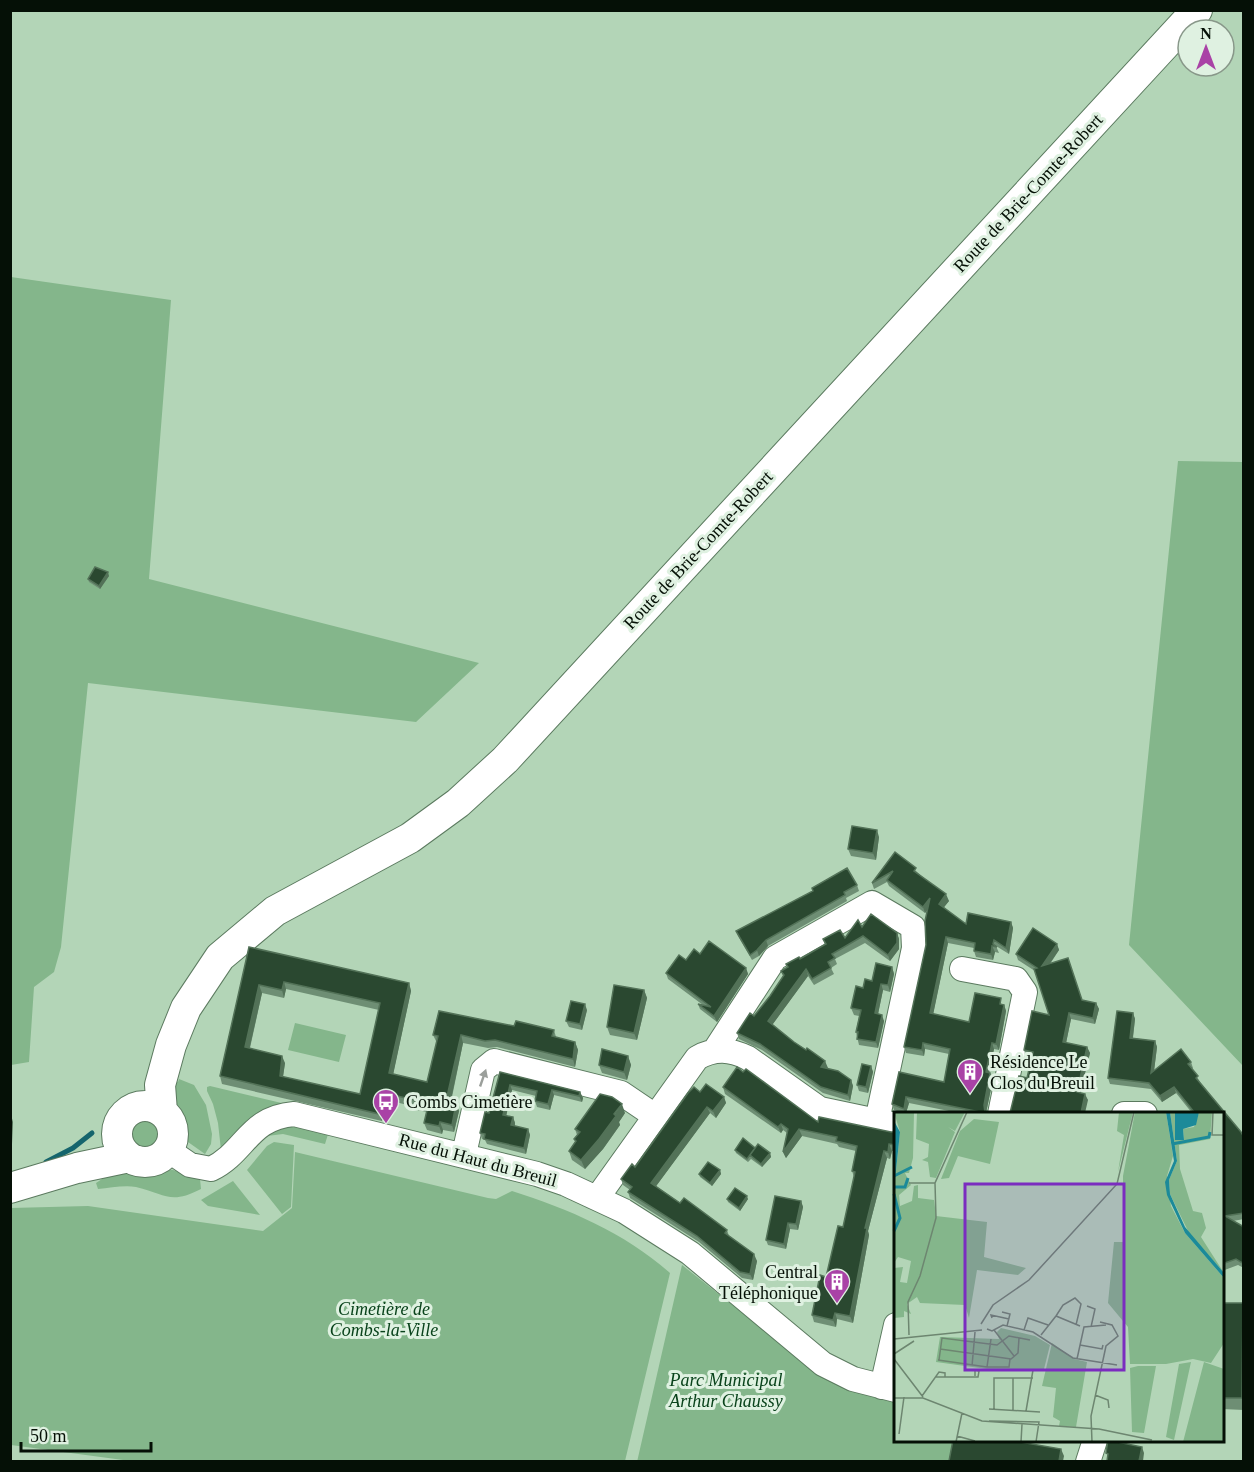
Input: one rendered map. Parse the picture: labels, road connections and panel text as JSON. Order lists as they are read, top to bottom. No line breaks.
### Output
{"streets":{"main road":["Route de Brie-Comte-Robert"],"street":["Rue du Haut du Breuil"]},"crossings":[["Route de Brie-Comte-Robert","Rue du Haut du Breuil"]],"parks":["Cimetière de Combs-la-Ville","Parc Municipal Arthur Chaussy"],"places":{"building":["Résidence Le Clos du Breuil","Central Téléphonique"],"bus stop":["Combs Cimetière"]},"scale_bar":"50 m","north":"top"}
